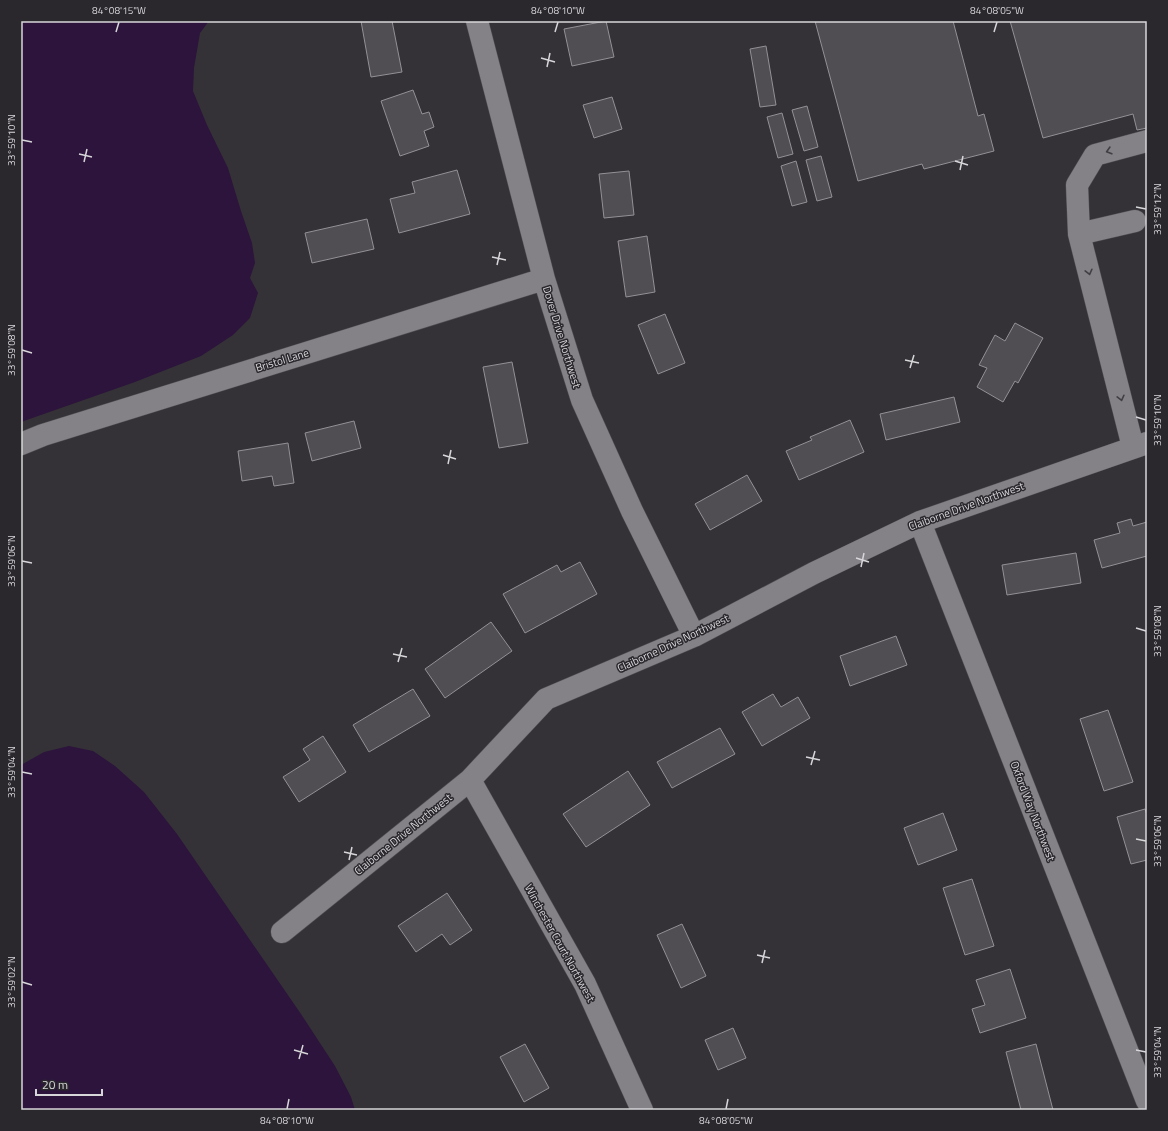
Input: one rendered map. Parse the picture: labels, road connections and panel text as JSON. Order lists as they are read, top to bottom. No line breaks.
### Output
{"streets":{"street":["Dover Drive Northwest","Bristol Lane","Claiborne Drive Northwest","Oxford Way Northwest","Winchester Court Northwest"]},"crossings":[["Dover Drive Northwest","Bristol Lane"],["Dover Drive Northwest","Claiborne Drive Northwest"],["Claiborne Drive Northwest","Oxford Way Northwest"],["Claiborne Drive Northwest","Winchester Court Northwest"]],"scale_bar":"20 m","coordinates":["84°08'15\"W","84°08'10\"W","84°08'05\"W","33°59'10\"N","33°59'12\"N","33°59'08\"N","33°59'06\"N","33°59'04\"N","33°59'02\"N"]}
